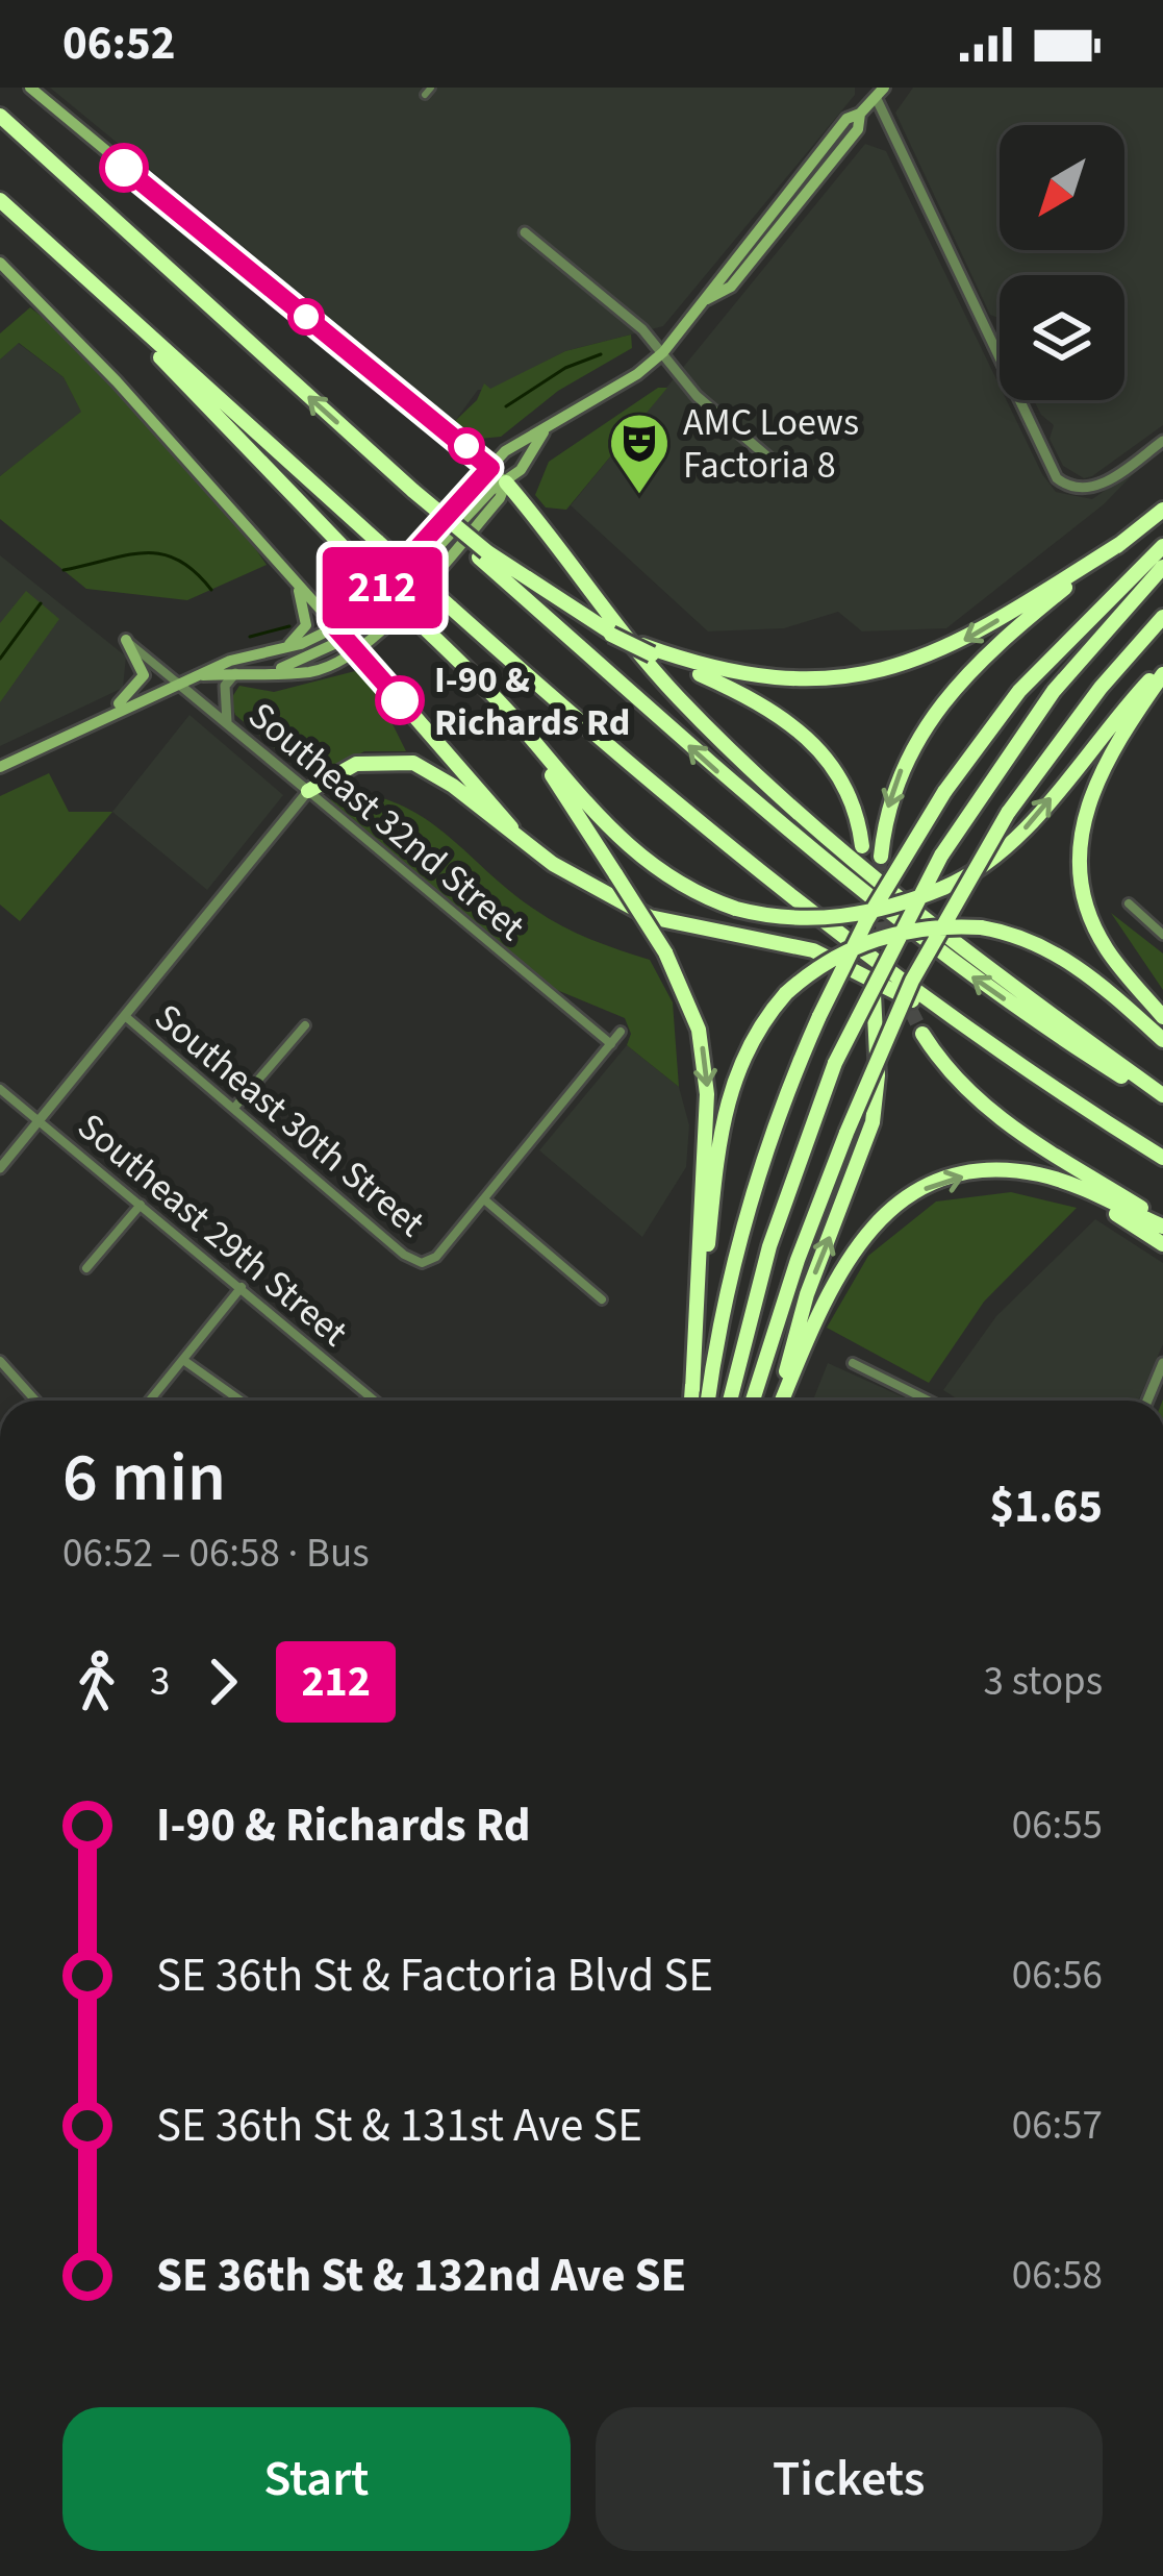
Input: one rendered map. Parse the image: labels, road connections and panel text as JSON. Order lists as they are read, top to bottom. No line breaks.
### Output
{"streets":{"street":["Southeast 32nd Street","Southeast 30th Street","Southeast 29th Street"]},"places":{"theatre":["AMC Loews Factoria 8"],"other":["I-90 & Richards Rd"]},"lines":["bus line 212"],"north":"bottom left","page":{"status":"06:52","on_map":"212","heading":["6 min","06:52 – 06:58 · Bus","$1.65"],"legs":["3","212","3 stops"],"list":[{"name":"I-90 & Richards Rd","value":"06:55"},{"name":"SE 36th St & Factoria Blvd SE","value":"06:56"},{"name":"SE 36th St & 131st Ave SE","value":"06:57"},{"name":"SE 36th St & 132nd Ave SE","value":"06:58"}],"buttons":["Start","Tickets"]}}
